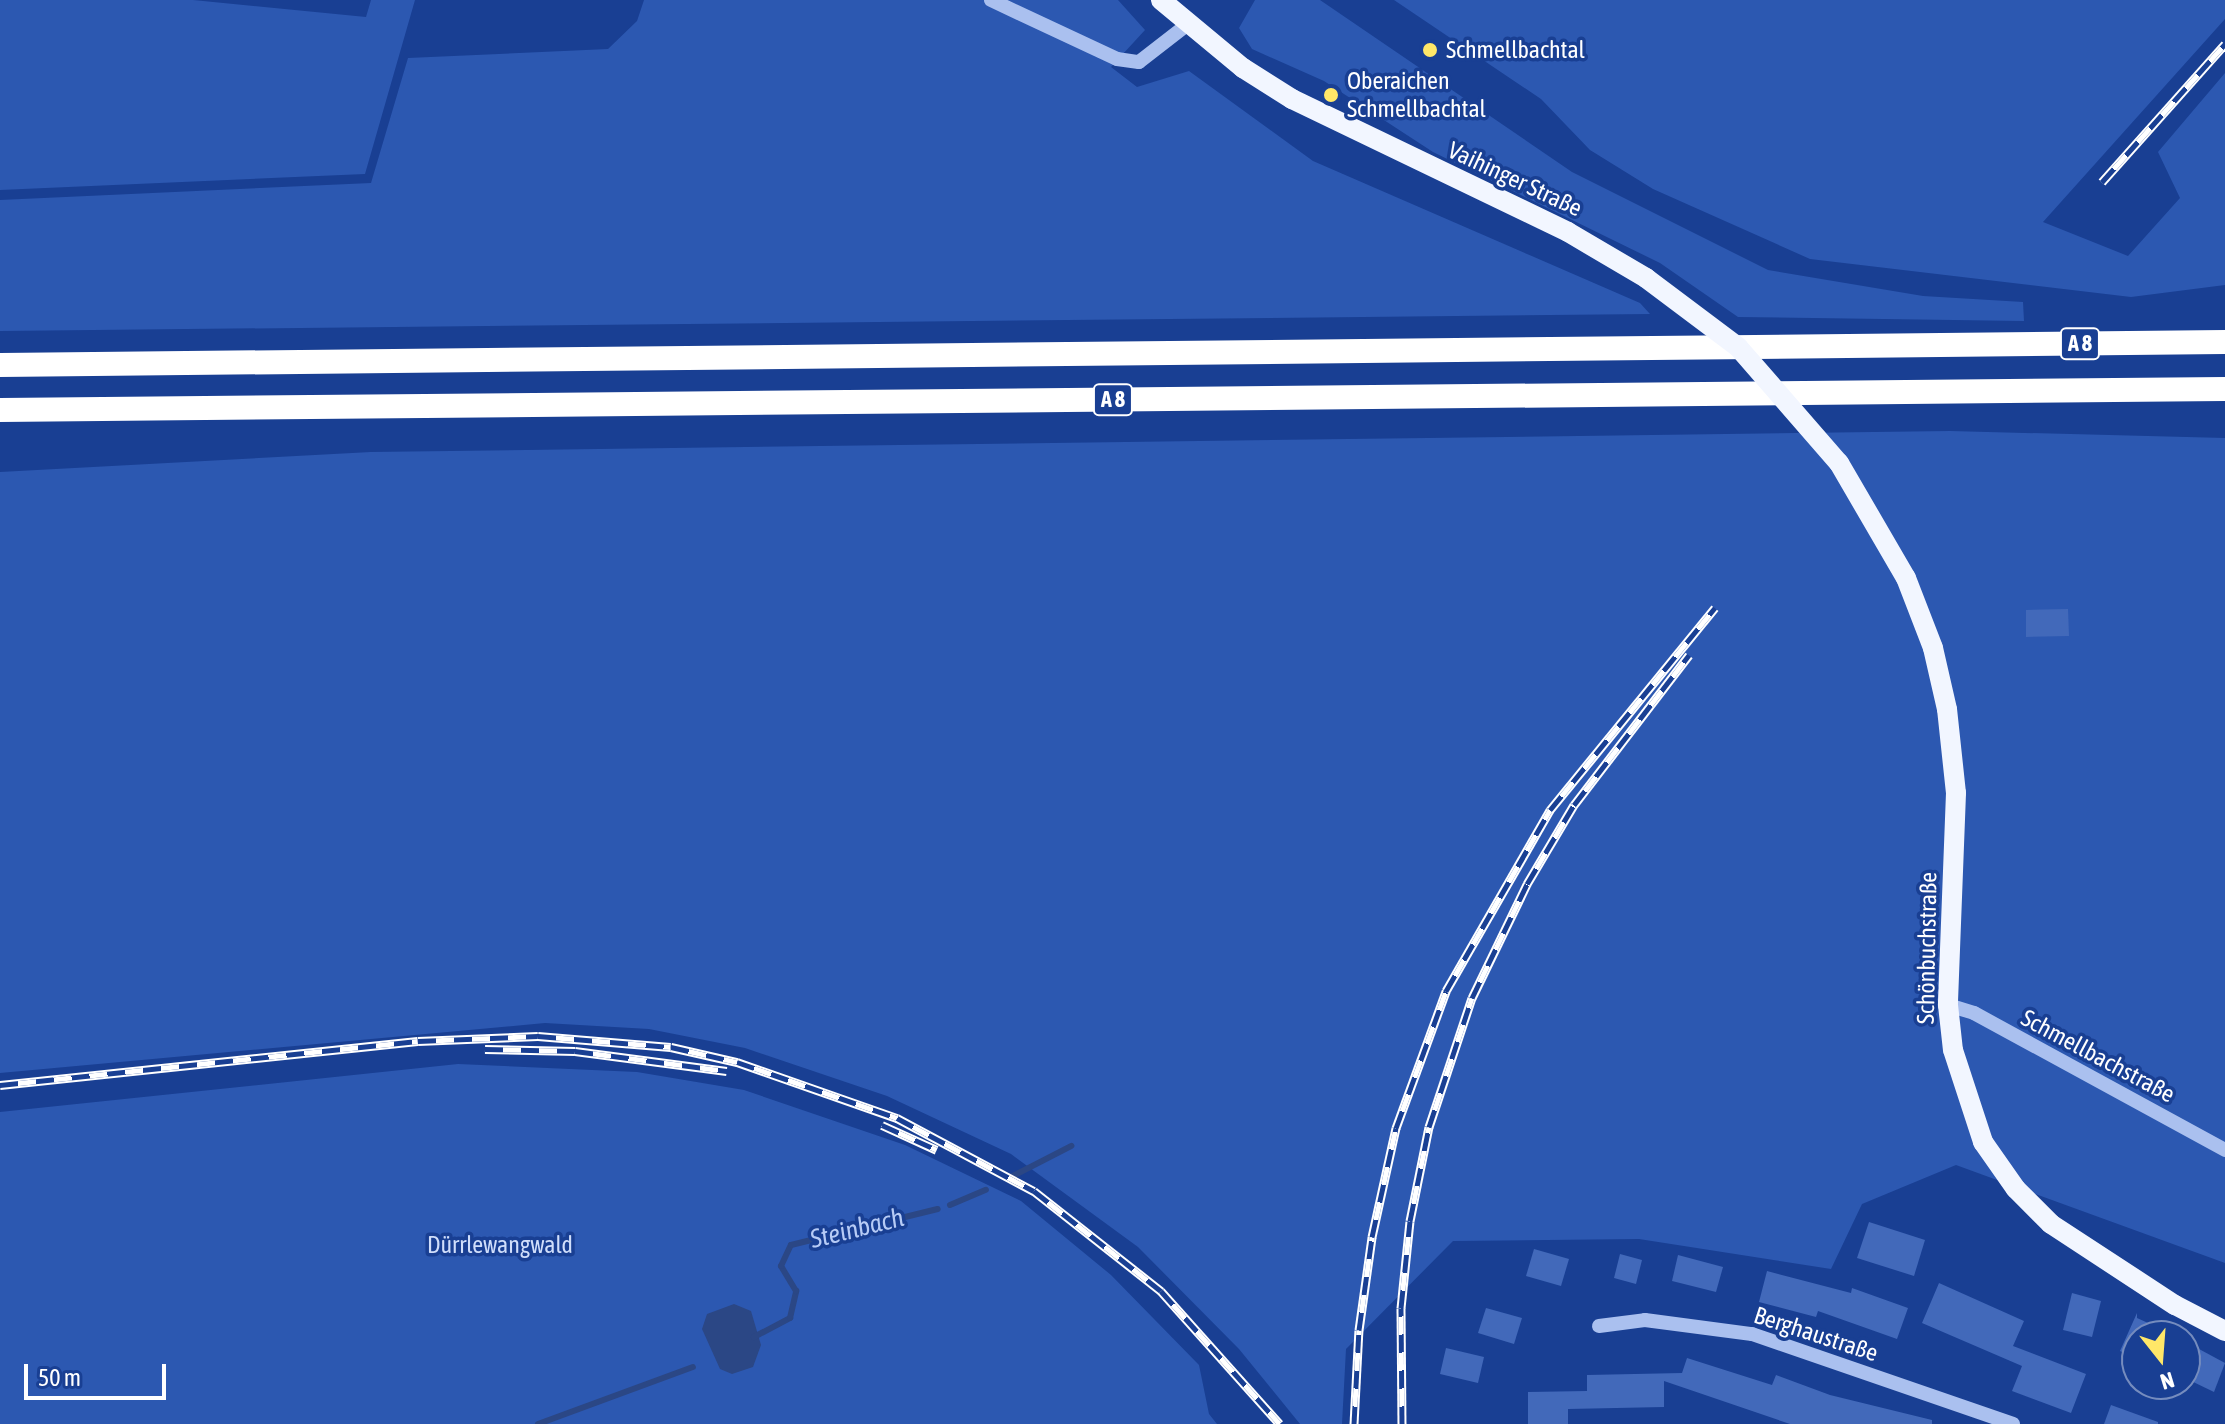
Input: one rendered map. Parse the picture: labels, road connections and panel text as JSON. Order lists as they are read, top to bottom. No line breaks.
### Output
{"streets":{"highway":["A 8"],"main road":["Vaihinger Straße","Schönbuchstraße"],"street":["Schmellbachstraße","Berghaustraße"]},"crossings":[["Vaihinger Straße","Schönbuchstraße"],["Schönbuchstraße","Schmellbachstraße"]],"water":["Steinbach"],"parks":["Dürrlewangwald"],"places":["Schmellbachtal","Oberaichen Schmellbachtal"],"scale_bar":"50 m","north":"bottom"}
